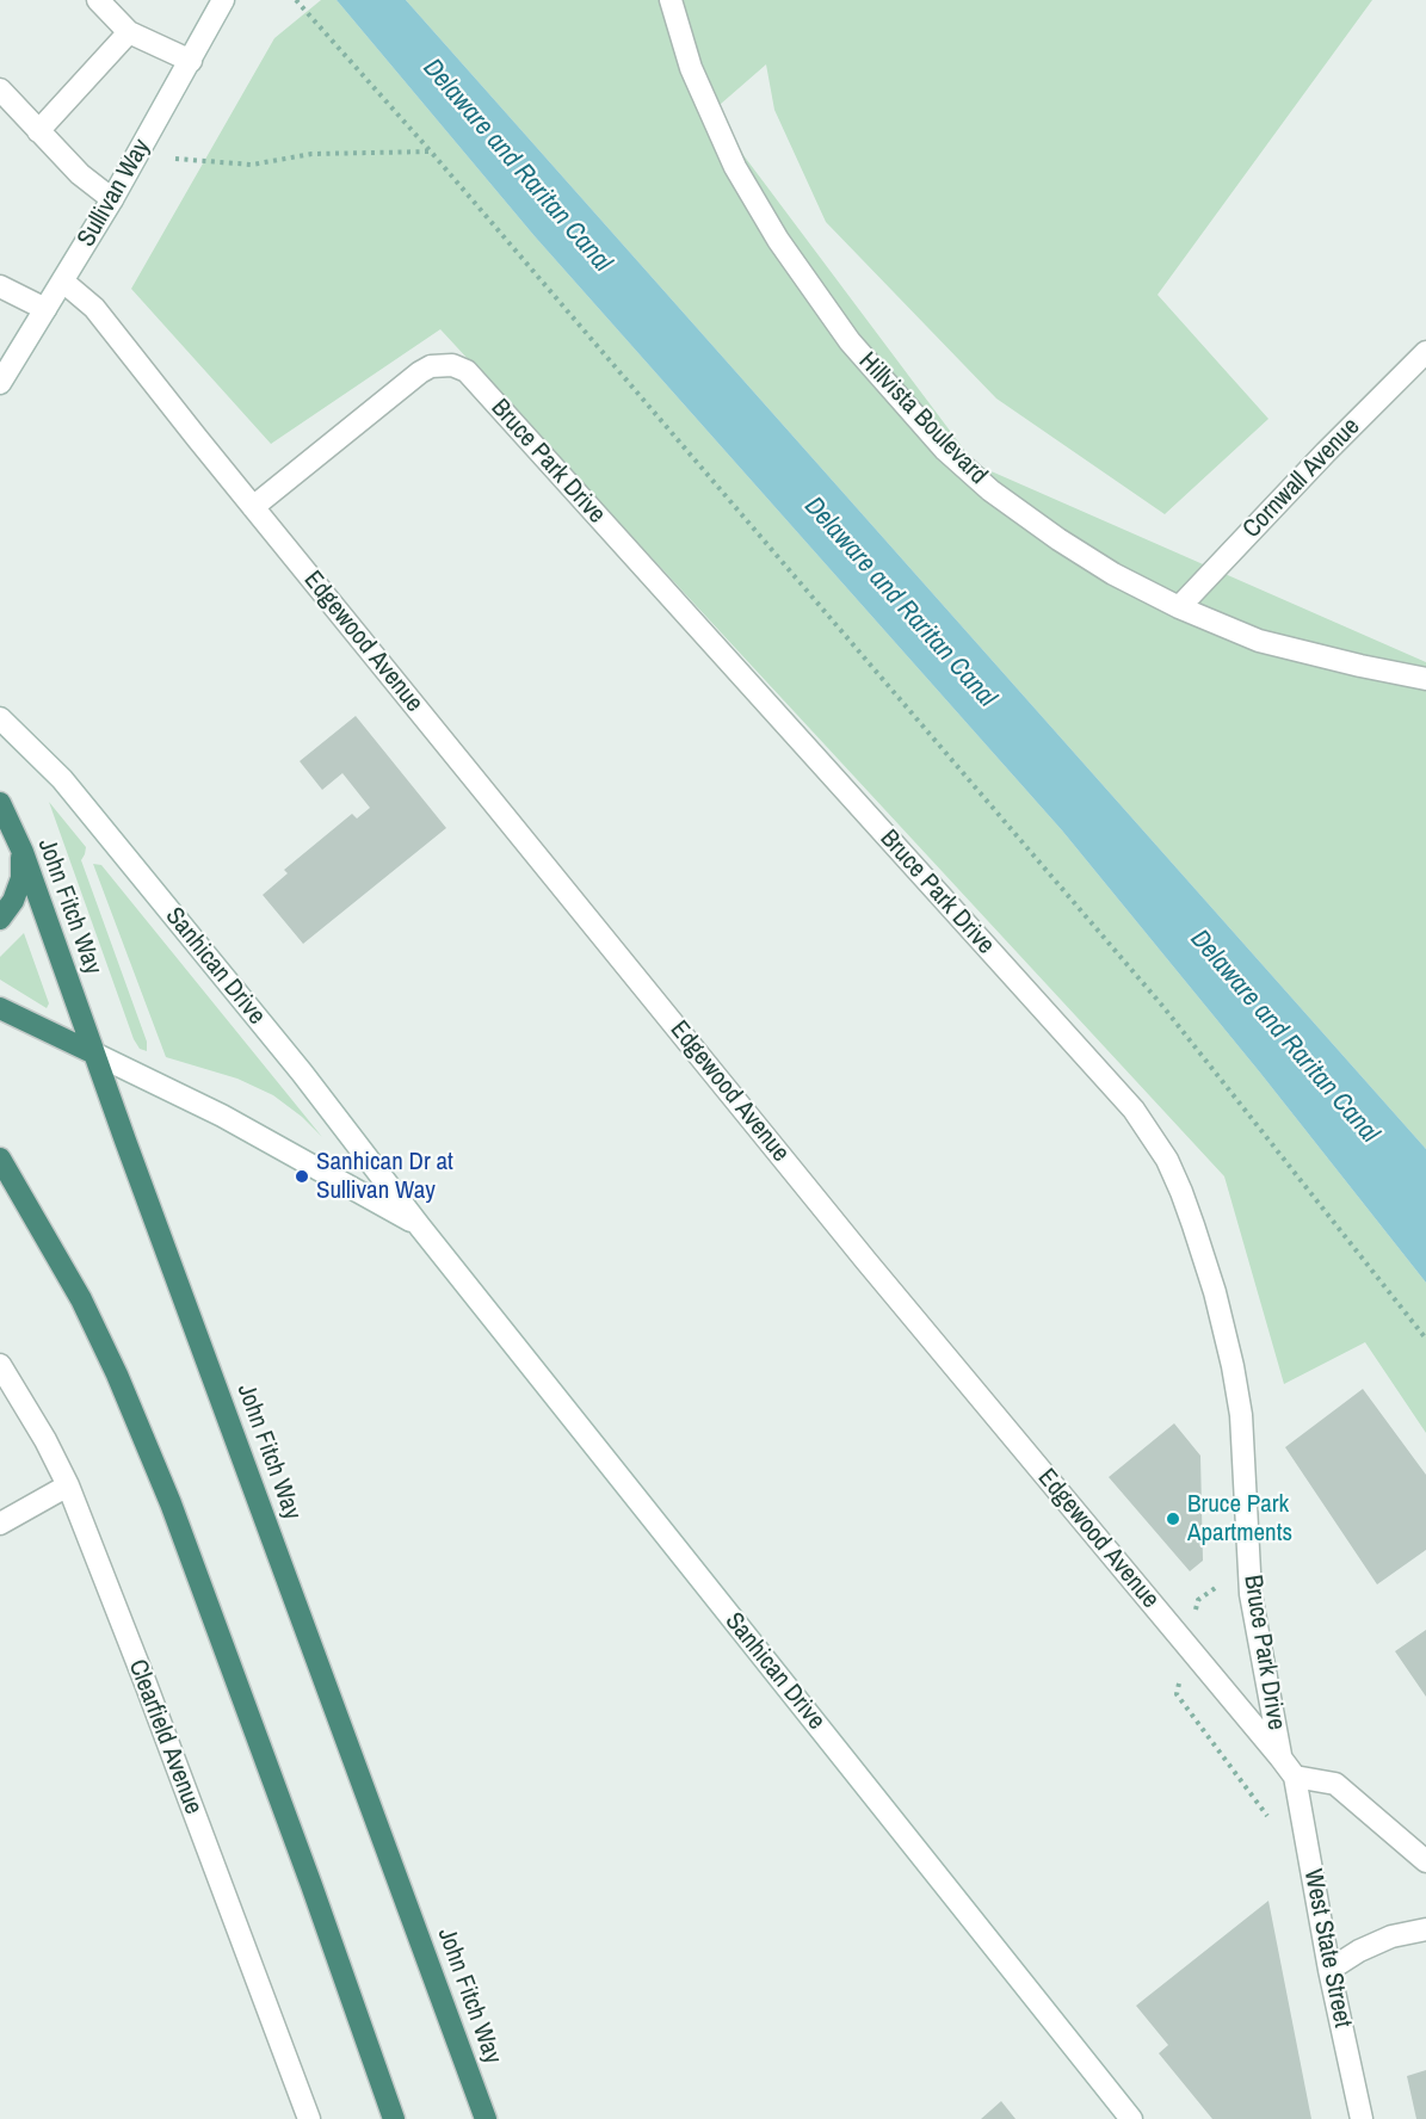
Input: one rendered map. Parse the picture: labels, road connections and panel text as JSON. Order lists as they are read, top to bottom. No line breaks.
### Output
{"streets":{"highway":["John Fitch Way"],"street":["Sullivan Way","Hillvista Boulevard","Bruce Park Drive","Cornwall Avenue","Edgewood Avenue","Sanhican Drive","Clearfield Avenue","West State Street"]},"crossings":[["Sullivan Way","Edgewood Avenue"],["Hillvista Boulevard","Cornwall Avenue"],["Bruce Park Drive","Edgewood Avenue"],["Edgewood Avenue","West State Street"],["John Fitch Way","Sanhican Drive"]],"water":["Delaware and Raritan Canal"],"places":["Sanhican Dr at Sullivan Way","Bruce Park Apartments"]}
